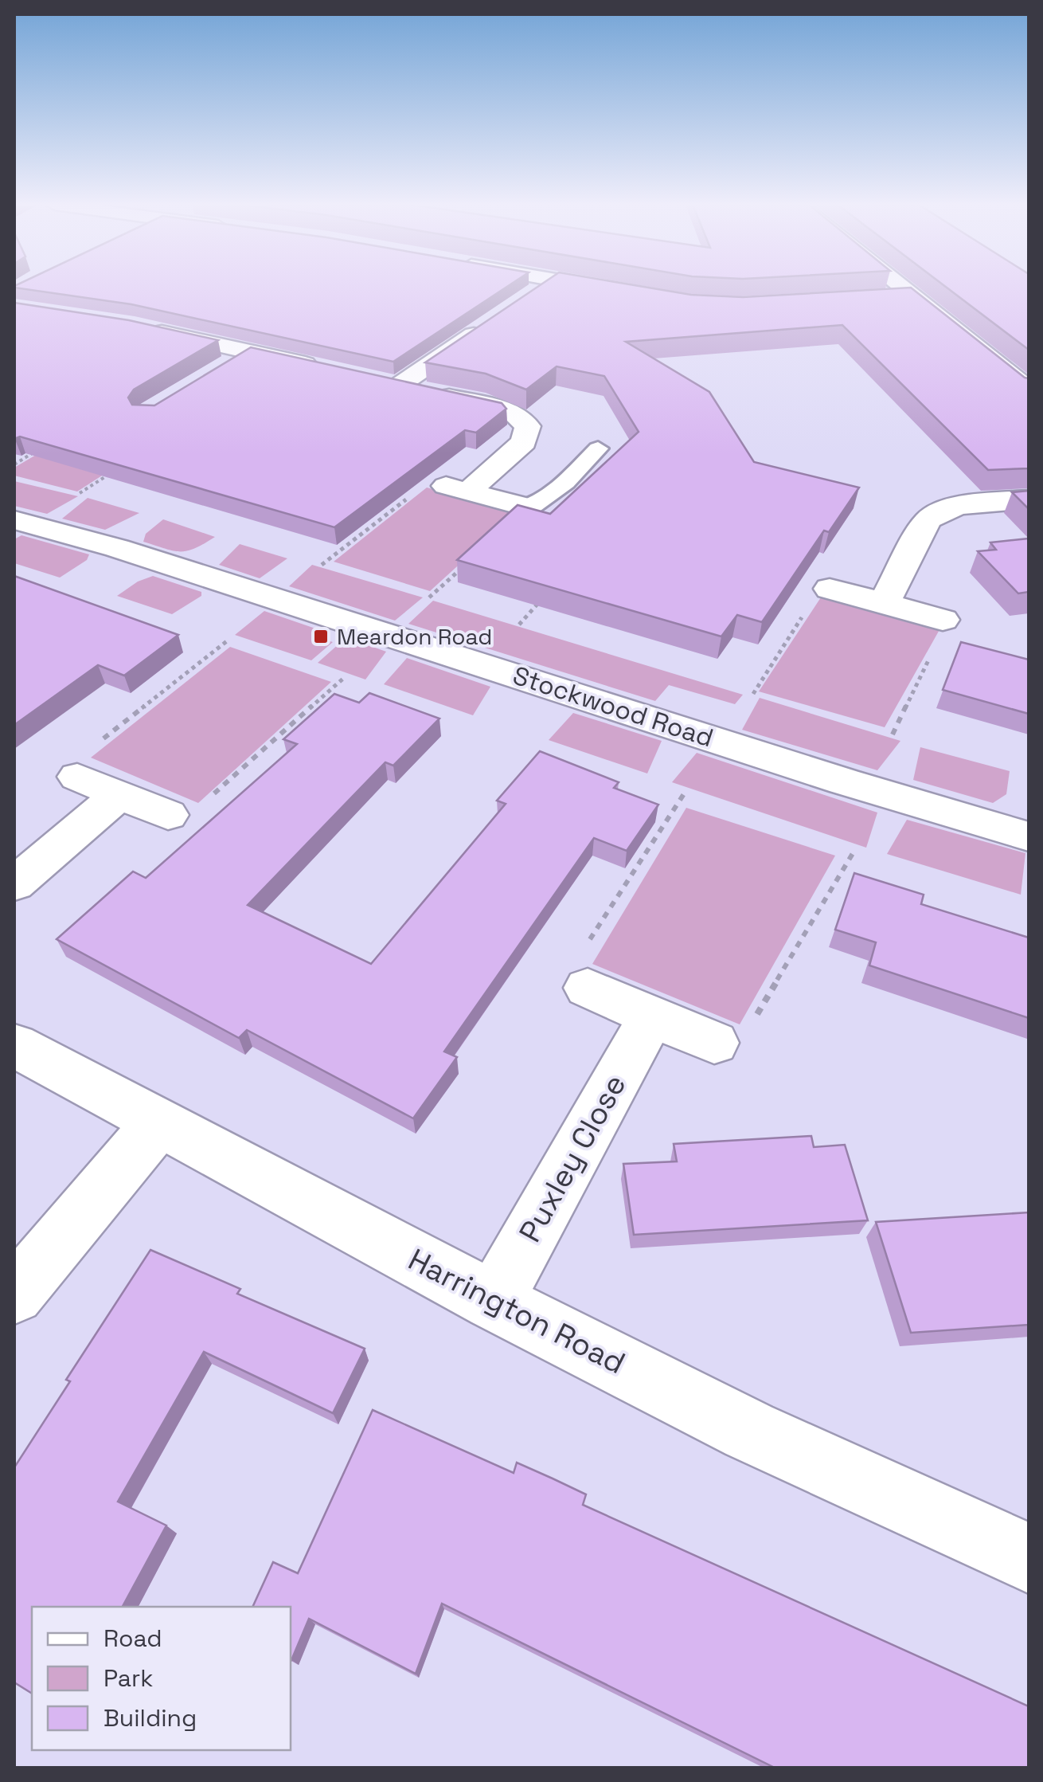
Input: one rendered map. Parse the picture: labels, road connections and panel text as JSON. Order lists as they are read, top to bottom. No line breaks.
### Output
{"streets":{"street":["Stockwood Road","Puxley Close","Harrington Road"]},"crossings":[["Puxley Close","Harrington Road"]],"places":{"transit":["Meardon Road"]},"legend":["Road","Park","Building"]}
